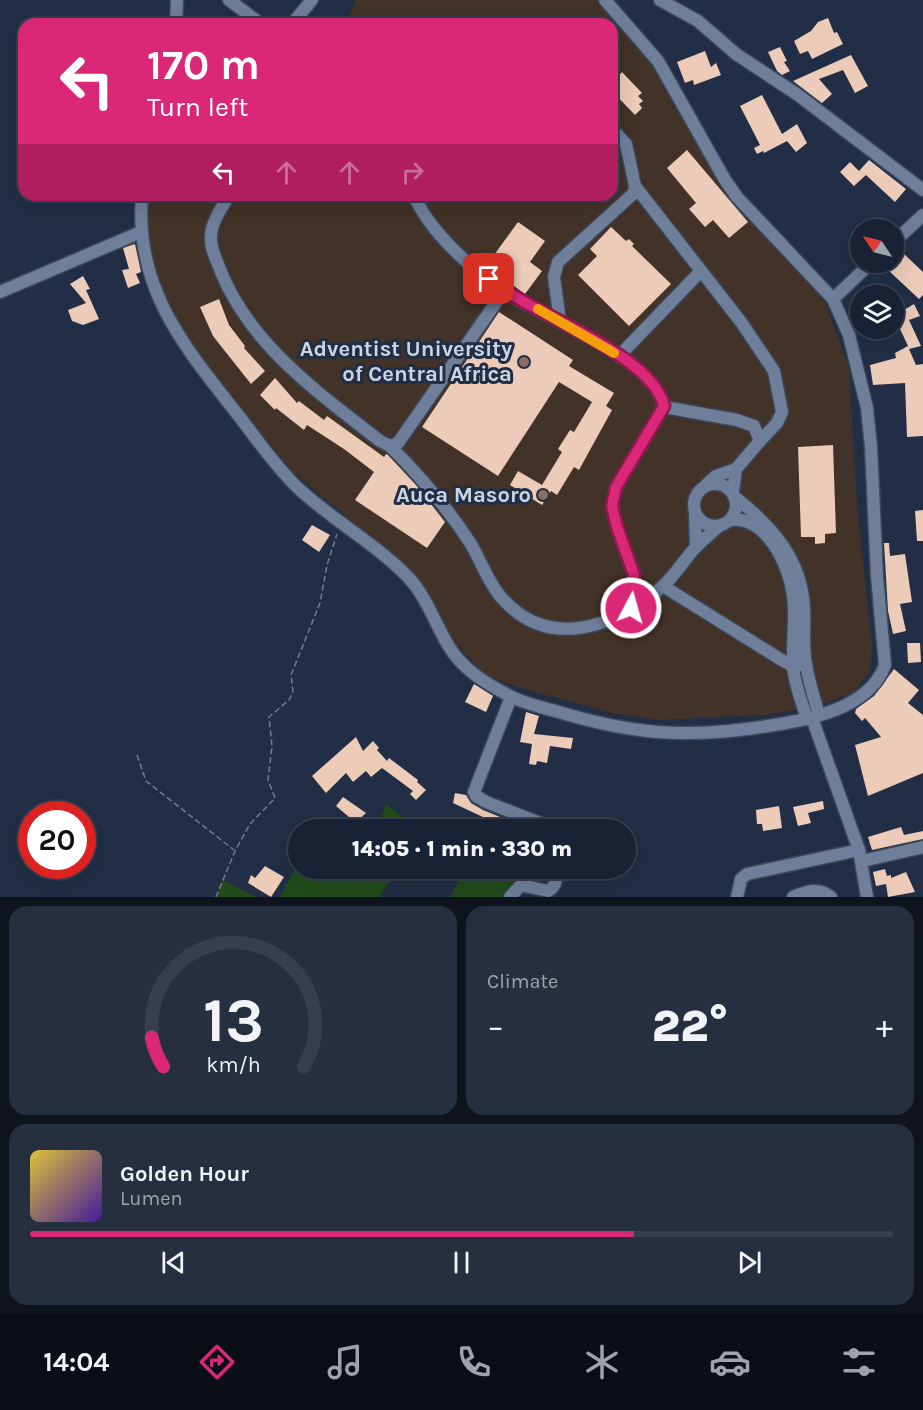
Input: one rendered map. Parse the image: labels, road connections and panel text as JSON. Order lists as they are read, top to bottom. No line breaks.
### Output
{"places":["Adventist University of Central Africa","Auca Masoro"],"north":"top left","page":{"turn":["170 m","Turn left"],"limit":"20","trip":"14:05 · 1 min · 330 m","tile":"Climate","heat":["−","22°","+"],"song":["Golden Hour","Lumen"],"tabs":"14:04","gauge":["13","km/h"]}}
